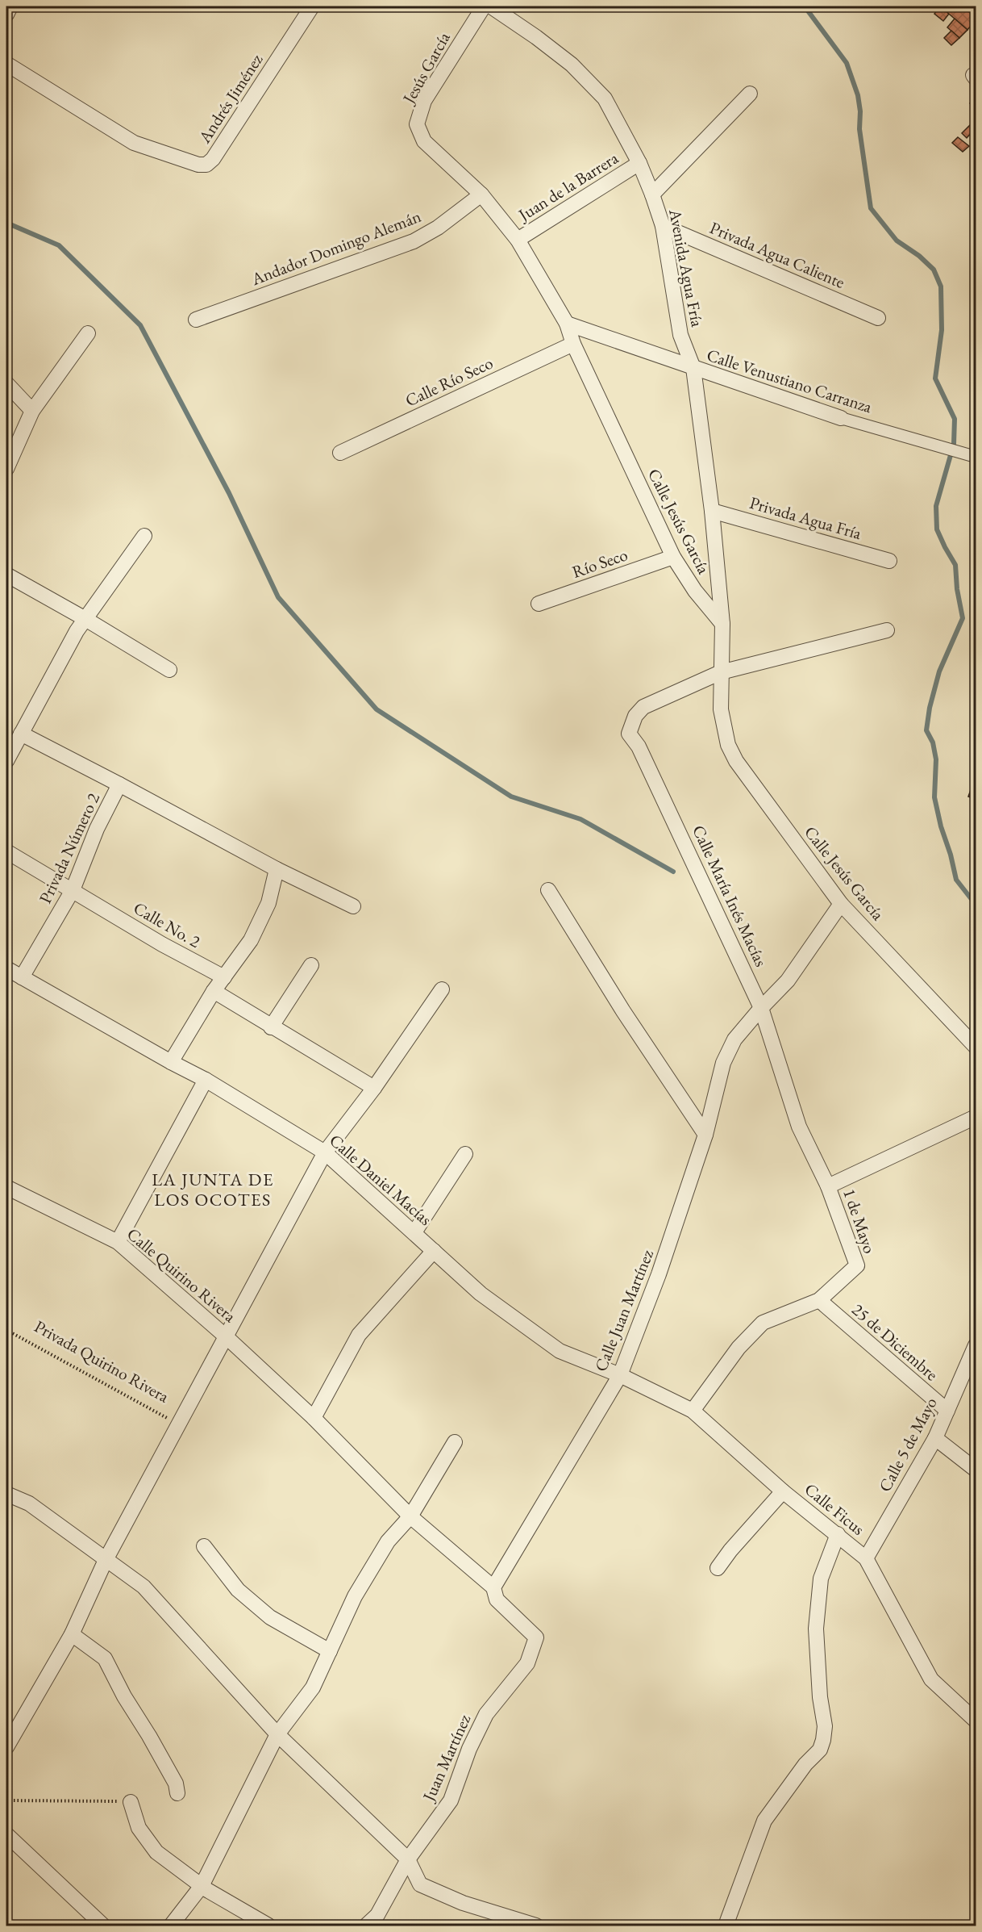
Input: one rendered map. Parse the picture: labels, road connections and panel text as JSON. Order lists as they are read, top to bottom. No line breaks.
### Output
{"streets":{"street":["Jesús García","Andrés Jiménez","Juan de la Barrera","Andador Domingo Alemán","Privada Agua Caliente","Avenida Agua Fría","Calle Venustiano Carranza","Calle Río Seco","Privada Agua Fría","Calle Jesús García","Río Seco","Privada Número 2","Calle María Inés Macías","Calle No. 2","Calle Daniel Macías","1 de Mayo","Calle Quirino Rivera","Calle Juan Martínez","25 de Diciembre","Calle 5 de Mayo","Calle Ficus","Juan Martínez"],"path":["Privada Quirino Rivera"]},"crossings":[["Jesús García","Calle Jesús García"],["Juan de la Barrera","Avenida Agua Fría"],["Juan de la Barrera","Calle Jesús García"],["Andador Domingo Alemán","Calle Jesús García"],["Privada Agua Caliente","Avenida Agua Fría"],["Avenida Agua Fría","Calle Venustiano Carranza"],["Avenida Agua Fría","Privada Agua Fría"],["Avenida Agua Fría","Calle Jesús García"],["Calle Venustiano Carranza","Calle Jesús García"],["Calle Río Seco","Calle Jesús García"],["Calle Jesús García","Río Seco"],["Calle Jesús García","Calle María Inés Macías"],["Privada Número 2","Calle No. 2"],["Privada Número 2","Calle Daniel Macías"],["Calle María Inés Macías","1 de Mayo"],["Calle María Inés Macías","Calle Juan Martínez"],["Calle Daniel Macías","Calle Juan Martínez"],["Calle Daniel Macías","Calle Ficus"],["1 de Mayo","25 de Diciembre"],["1 de Mayo","Calle Ficus"],["Calle Quirino Rivera","Calle Juan Martínez"],["Calle Quirino Rivera","Juan Martínez"],["Calle Juan Martínez","Calle Ficus"],["Calle Juan Martínez","Juan Martínez"],["25 de Diciembre","Calle 5 de Mayo"],["Calle 5 de Mayo","Calle Ficus"]],"districts":["LA JUNTA DE LOS OCOTES"]}
